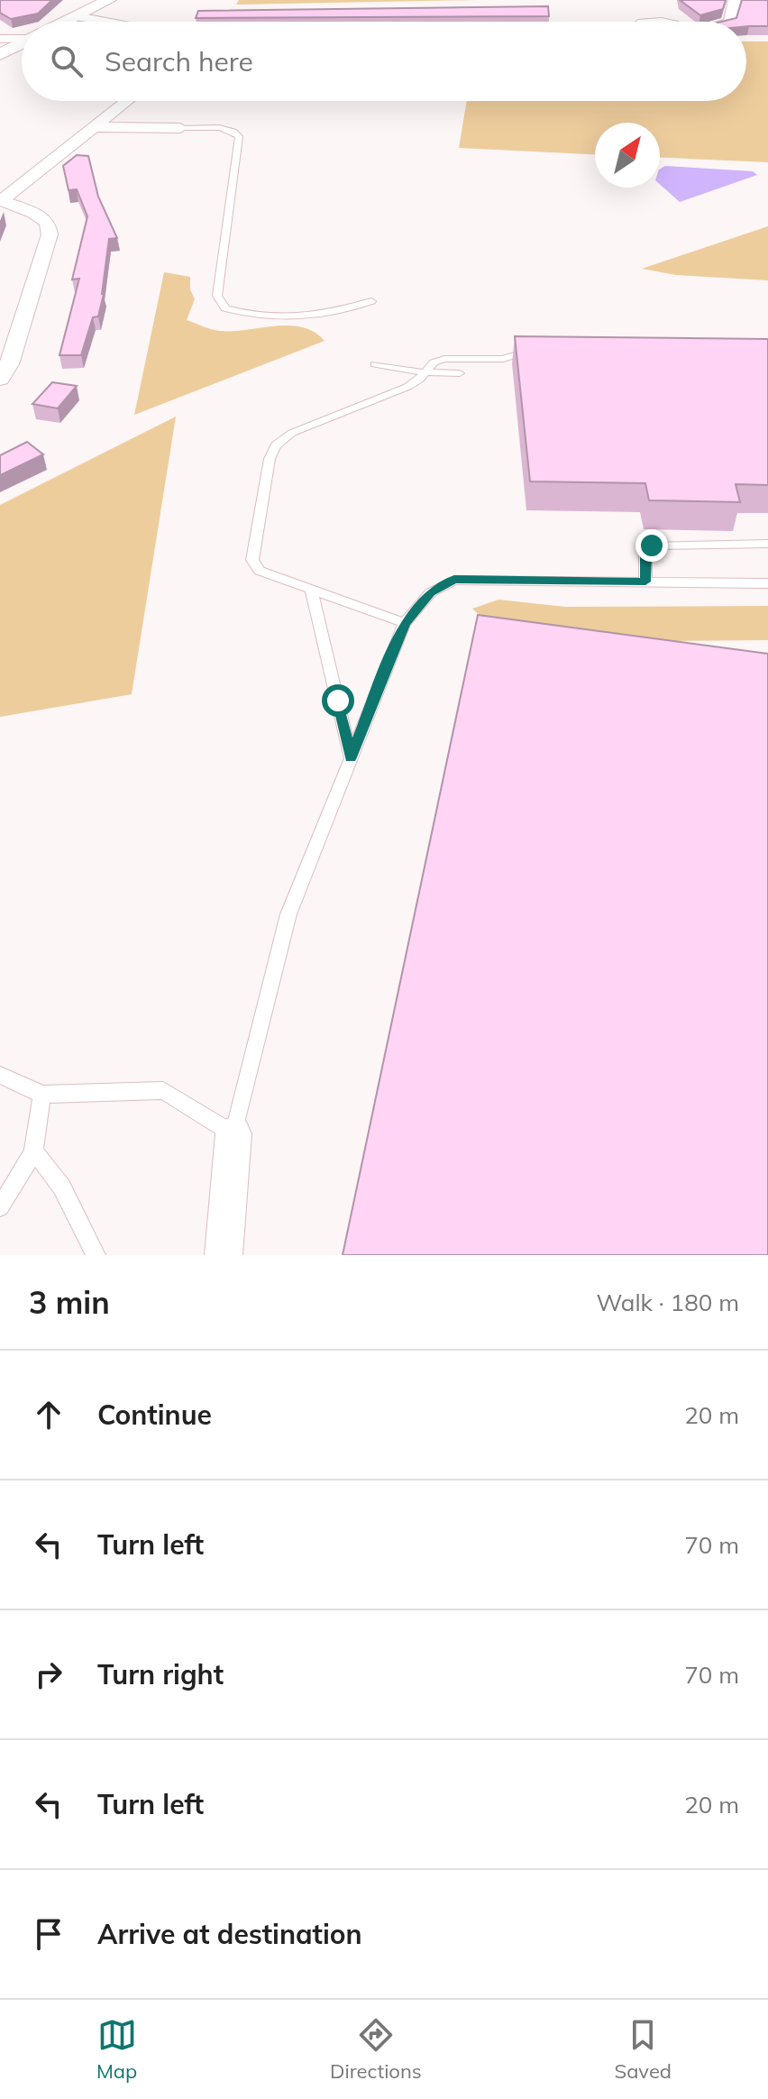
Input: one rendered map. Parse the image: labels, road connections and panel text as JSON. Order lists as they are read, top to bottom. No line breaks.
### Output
{"north":"top right","page":{"search":"Search here","heading":["3 min","Walk · 180 m"],"list":[["Continue","20 m"],["Turn left","70 m"],["Turn right","70 m"],["Turn left","20 m"],"Arrive at destination"],"nav":["Map","Directions","Saved"]}}
